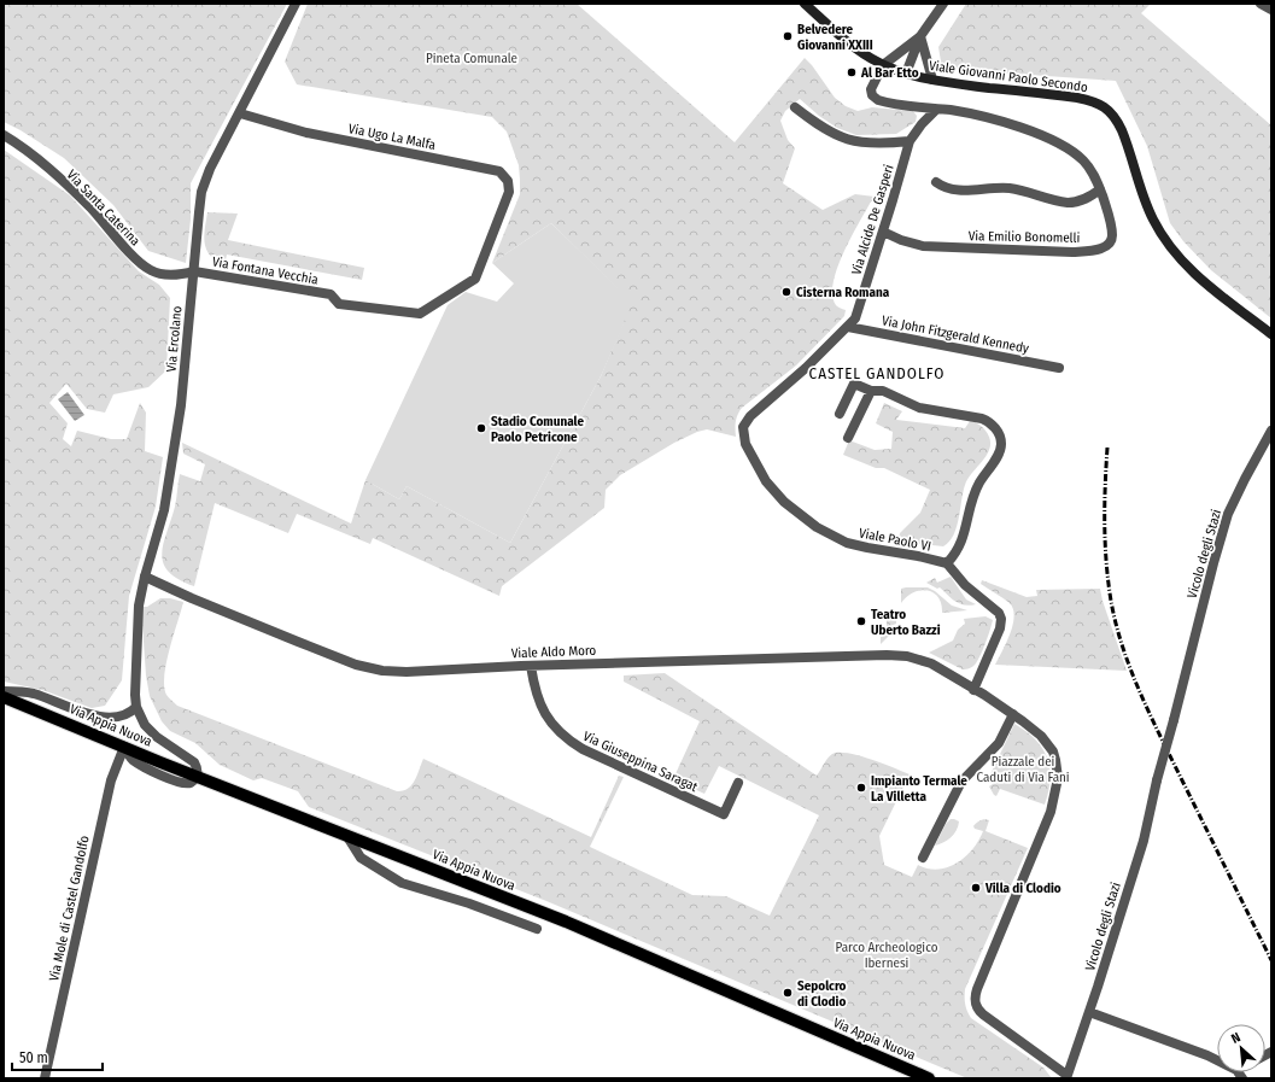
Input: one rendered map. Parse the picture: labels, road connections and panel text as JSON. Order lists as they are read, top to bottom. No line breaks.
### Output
{"streets":{"main road":["Viale Giovanni Paolo Secondo","Via Appia Nuova"],"street":["Via Ugo La Malfa","Via Santa Caterina","Via Alcide De Gasperi","Via Emilio Bonomelli","Via Fontana Vecchia","Via John Fitzgerald Kennedy","Via Ercolano","Viale Paolo VI","Vicolo degli Stazi","Viale Aldo Moro","Via Giuseppina Saragat","Via Mole di Castel Gandolfo"]},"crossings":[["Via Ugo La Malfa","Via Fontana Vecchia"],["Via Ugo La Malfa","Via Ercolano"],["Via Santa Caterina","Via Fontana Vecchia"],["Via Santa Caterina","Via Ercolano"],["Via Alcide De Gasperi","Via Emilio Bonomelli"],["Via Alcide De Gasperi","Via John Fitzgerald Kennedy"],["Via Alcide De Gasperi","Viale Paolo VI"],["Via Fontana Vecchia","Via Ercolano"],["Via Ercolano","Viale Aldo Moro"],["Via Ercolano","Via Appia Nuova"],["Viale Paolo VI","Viale Aldo Moro"],["Viale Aldo Moro","Via Giuseppina Saragat"],["Via Appia Nuova","Via Mole di Castel Gandolfo"]],"districts":["CASTEL GANDOLFO"],"parks":["Pineta Comunale","Piazzale dei Caduti di Via Fani","Parco Archeologico Ibernesi"],"places":["Belvedere Giovanni XXIII","Al Bar Etto","Cisterna Romana","Stadio Comunale Paolo Petricone","Teatro Uberto Bazzi","Impianto Termale La Villetta","Villa di Clodio","Sepolcro di Clodio"],"scale_bar":"50 m","north":"top left"}
